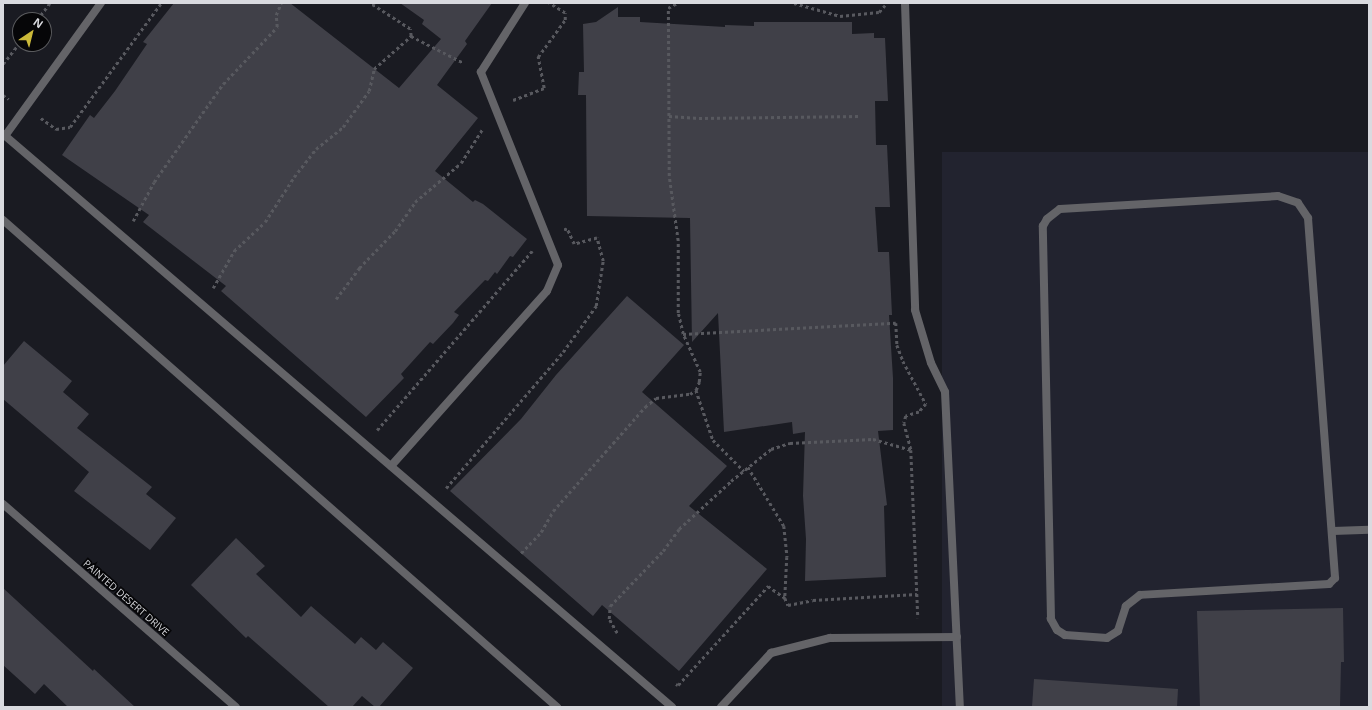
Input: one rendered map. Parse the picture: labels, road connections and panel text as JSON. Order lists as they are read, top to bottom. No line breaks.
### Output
{"streets":{"street":["PAINTED DESERT DRIVE"]},"north":"top right"}
